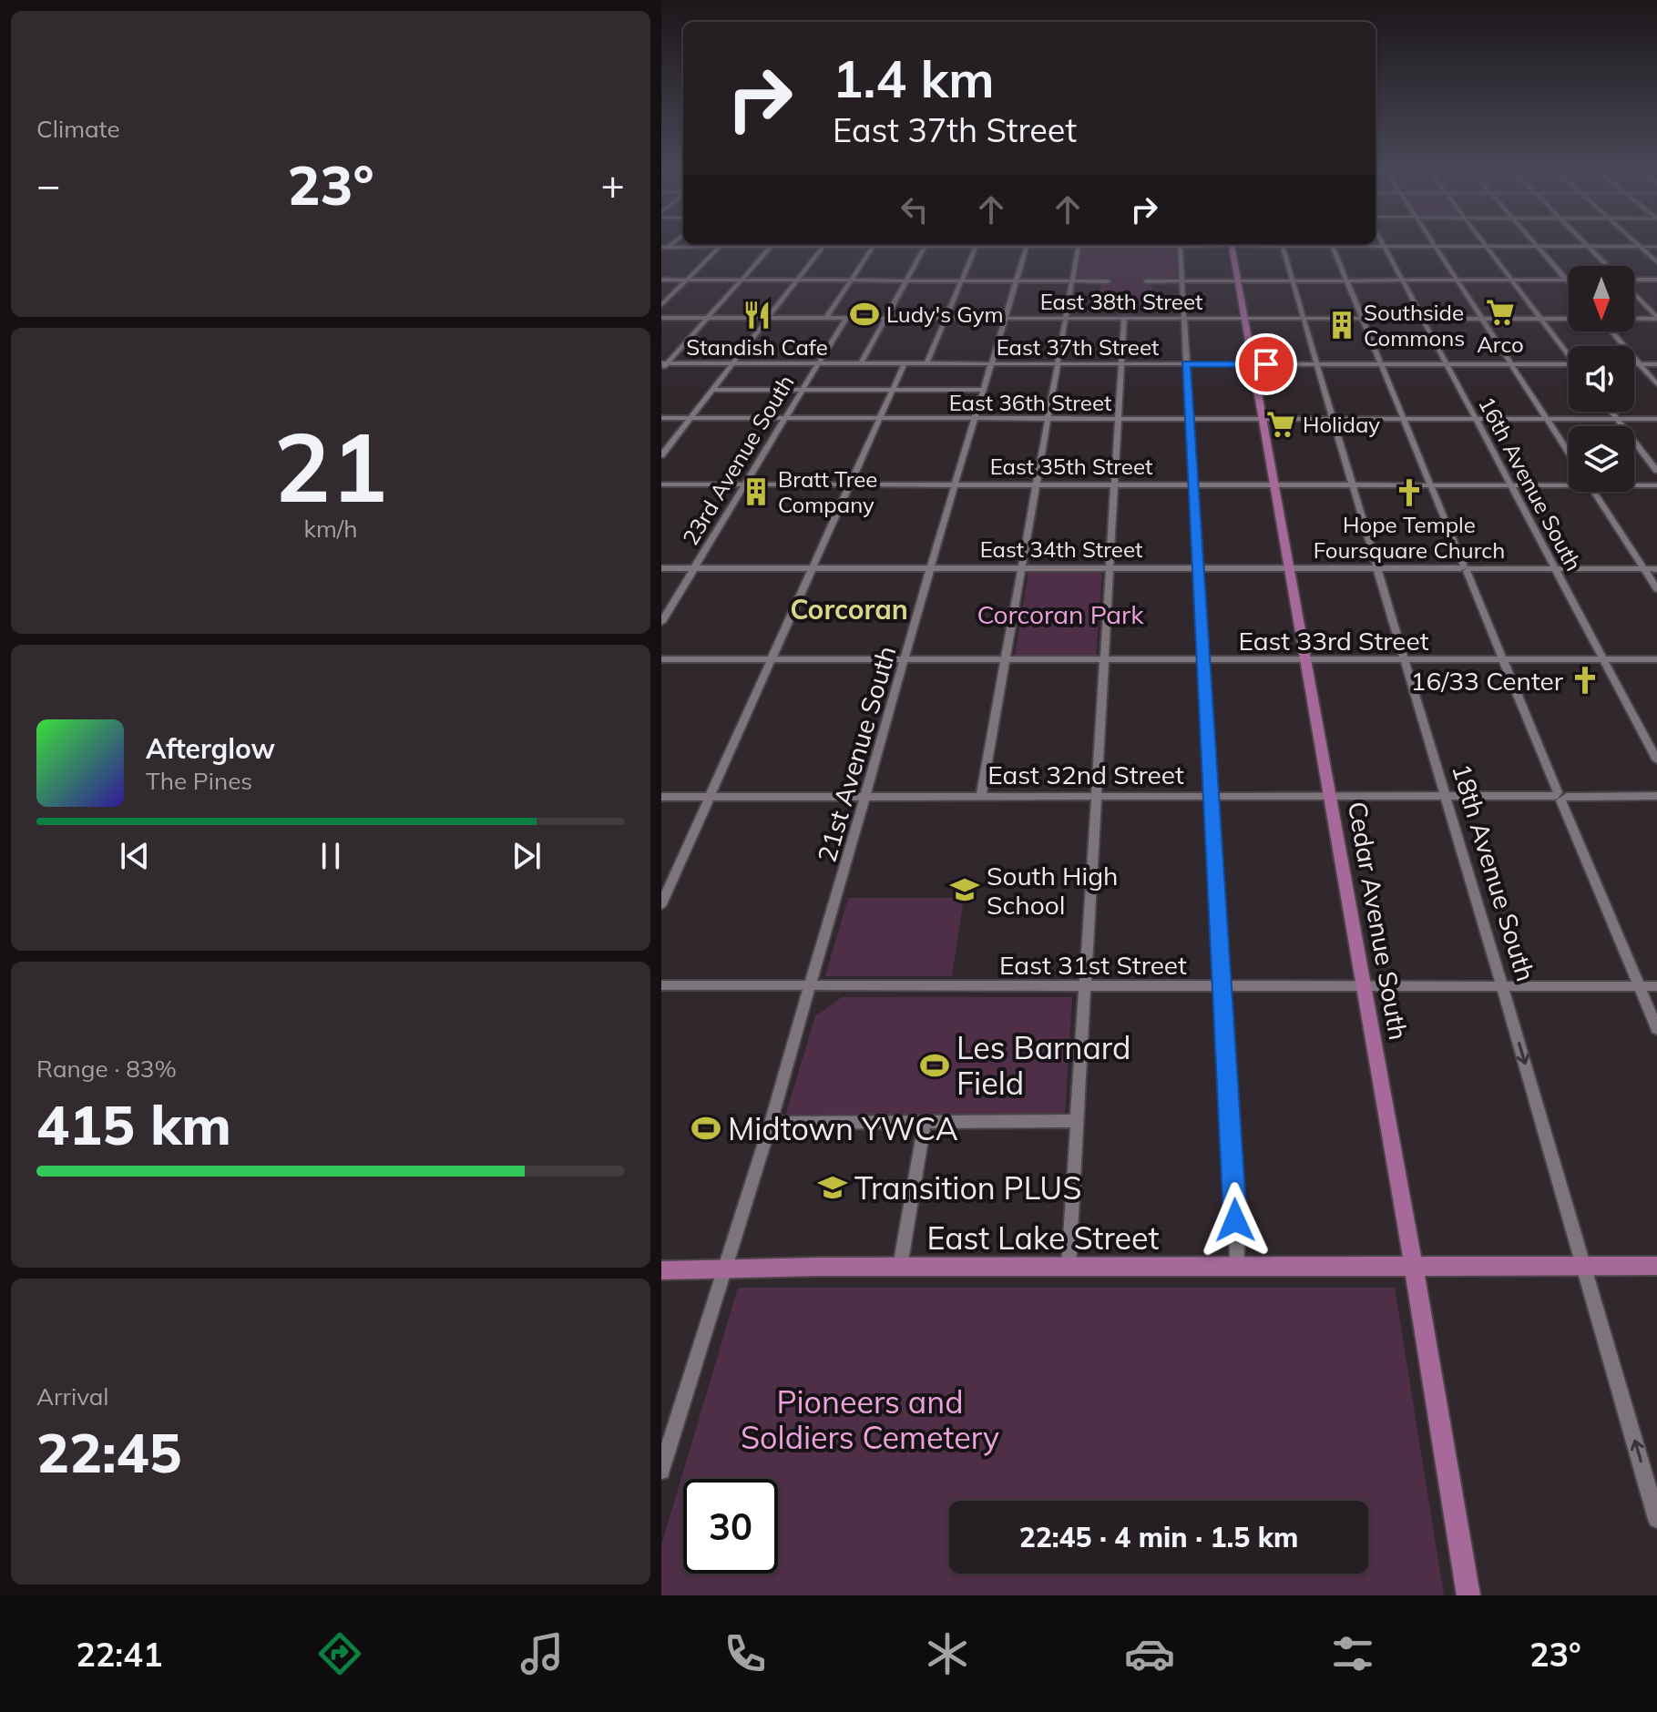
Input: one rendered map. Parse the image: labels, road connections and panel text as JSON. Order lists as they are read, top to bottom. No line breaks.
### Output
{"streets":{"main road":["Cedar Avenue South","East Lake Street"],"street":["East 38th Street","East 37th Street","East 36th Street","23rd Avenue South","East 35th Street","16th Avenue South","East 34th Street","East 33rd Street","21st Avenue South","East 32nd Street","18th Avenue South","East 31st Street"]},"crossings":[["East 38th Street","23rd Avenue South"],["East 38th Street","16th Avenue South"],["East 38th Street","21st Avenue South"],["East 38th Street","18th Avenue South"],["East 38th Street","Cedar Avenue South"],["East 37th Street","23rd Avenue South"],["East 37th Street","16th Avenue South"],["East 37th Street","21st Avenue South"],["East 37th Street","18th Avenue South"],["East 37th Street","Cedar Avenue South"],["East 36th Street","23rd Avenue South"],["East 36th Street","16th Avenue South"],["East 36th Street","21st Avenue South"],["East 36th Street","18th Avenue South"],["East 36th Street","Cedar Avenue South"],["23rd Avenue South","East 35th Street"],["23rd Avenue South","East 34th Street"],["East 35th Street","16th Avenue South"],["East 35th Street","21st Avenue South"],["East 35th Street","18th Avenue South"],["East 35th Street","Cedar Avenue South"],["16th Avenue South","East 34th Street"],["16th Avenue South","East 33rd Street"],["East 34th Street","21st Avenue South"],["East 34th Street","18th Avenue South"],["East 34th Street","Cedar Avenue South"],["East 33rd Street","21st Avenue South"],["East 33rd Street","18th Avenue South"],["East 33rd Street","Cedar Avenue South"],["21st Avenue South","East 32nd Street"],["21st Avenue South","East 31st Street"],["21st Avenue South","East Lake Street"],["East 32nd Street","18th Avenue South"],["East 32nd Street","Cedar Avenue South"],["18th Avenue South","East 31st Street"],["18th Avenue South","East Lake Street"],["Cedar Avenue South","East 31st Street"],["Cedar Avenue South","East Lake Street"]],"districts":["Corcoran"],"parks":["Corcoran Park","Pioneers and Soldiers Cemetery"],"places":{"supermarket":["Arco","Holiday"],"sports":["Ludy's Gym","Les Barnard Field","Midtown YWCA"],"restaurant":["Standish Cafe"],"building":["Southside Commons","Bratt Tree Company"],"church":["Hope Temple Foursquare Church","16/33 Center"],"school or university":["South High School","Transition PLUS"]},"north":"bottom","page":{"tile":["Climate",["21","km/h"],["Range · 83%","415 km"],["Arrival","22:45"]],"turn":["1.4 km","East 37th Street"],"heat":["−","23°","+"],"song":["Afterglow","The Pines"],"limit":"30","trip":"22:45 · 4 min · 1.5 km","tabs":["22:41","23°"]}}
